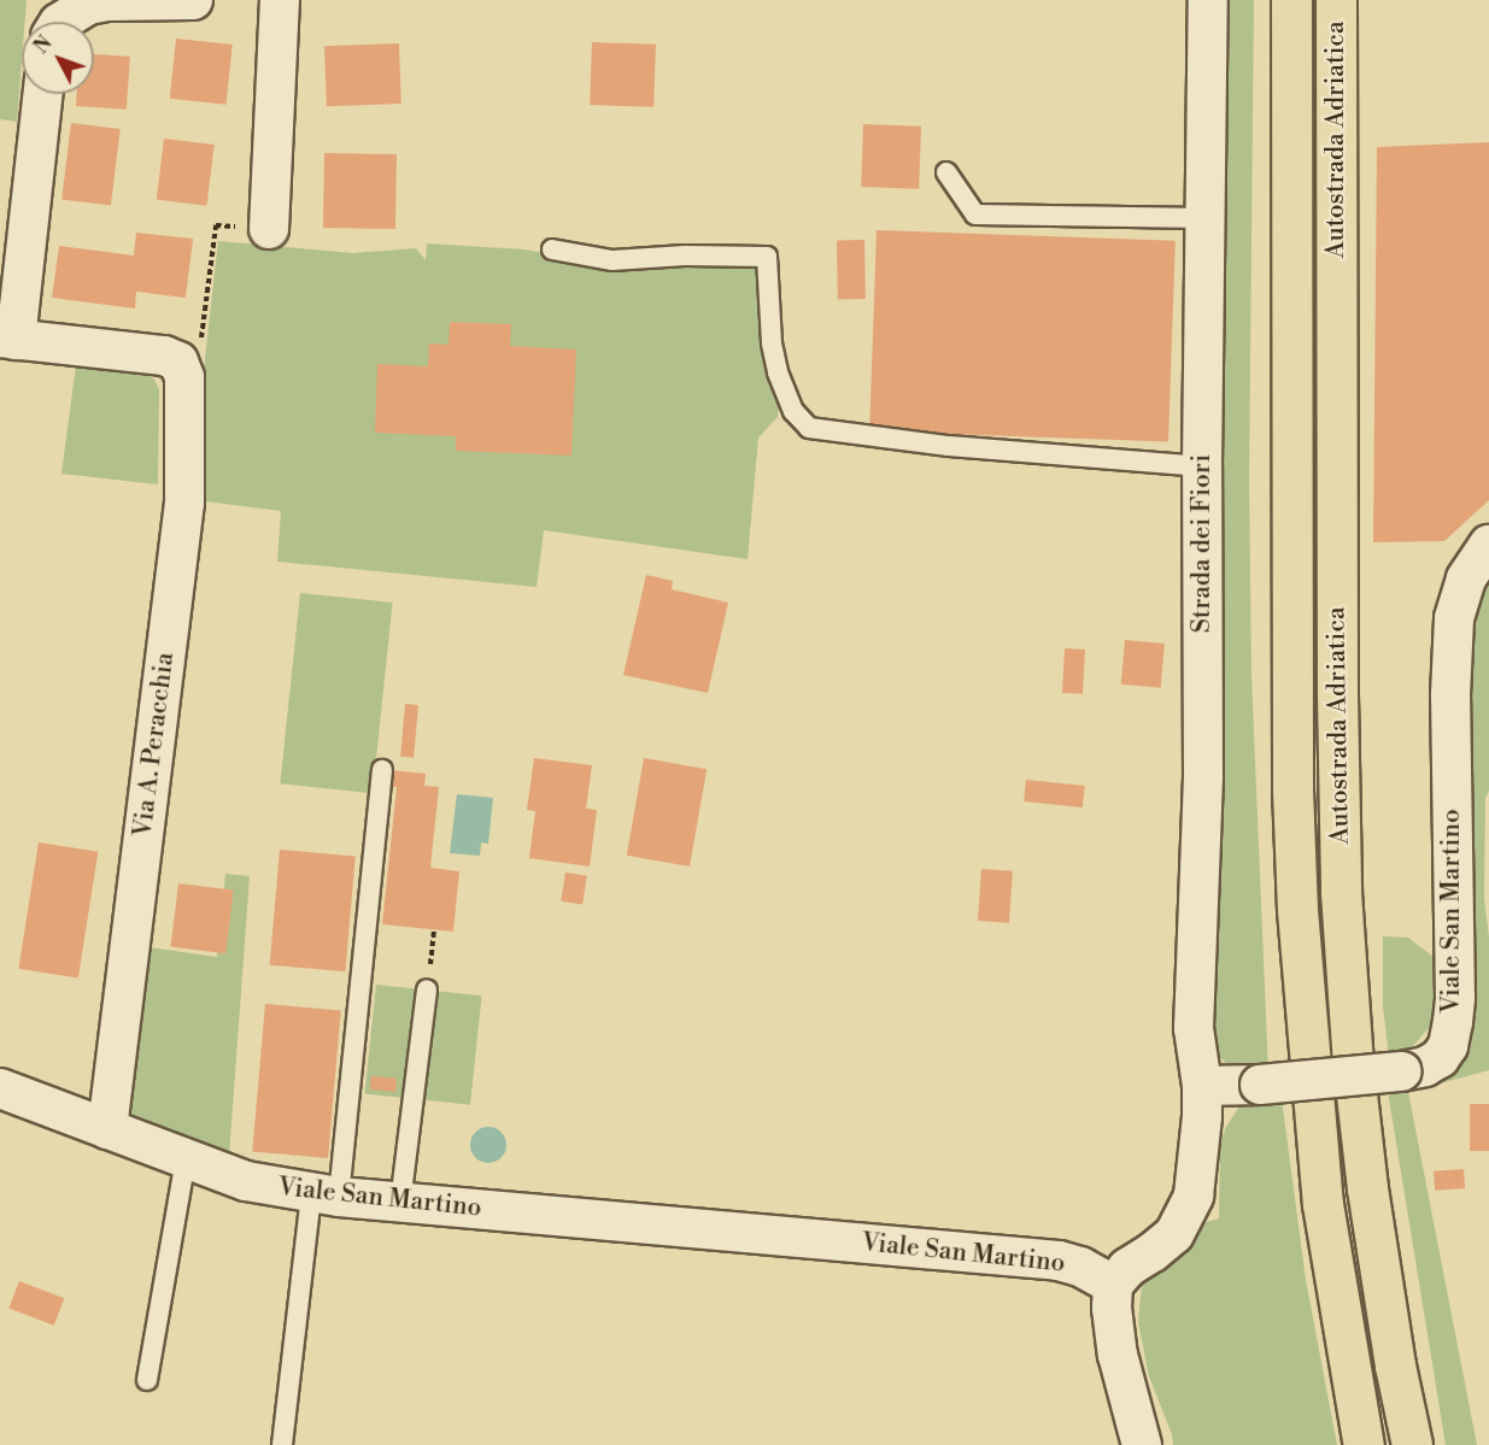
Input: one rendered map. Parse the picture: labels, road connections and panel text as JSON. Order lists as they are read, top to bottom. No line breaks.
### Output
{"streets":{"highway":["Autostrada Adriatica"],"street":["Strada dei Fiori","Via A. Peracchia","Viale San Martino"]},"crossings":[["Strada dei Fiori","Viale San Martino"],["Via A. Peracchia","Viale San Martino"]],"north":"top left"}
